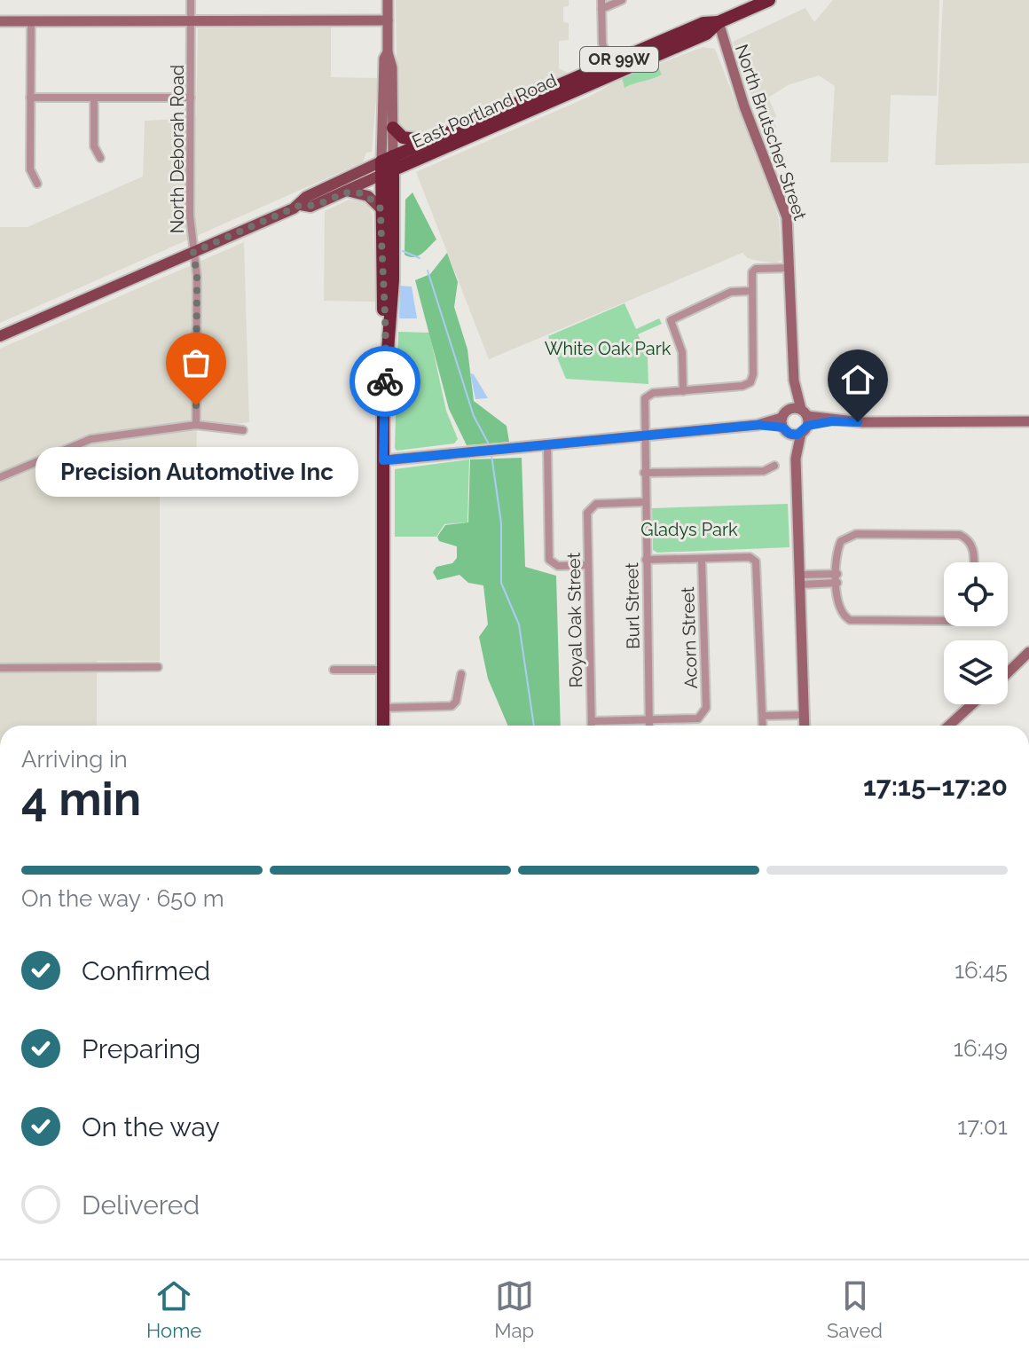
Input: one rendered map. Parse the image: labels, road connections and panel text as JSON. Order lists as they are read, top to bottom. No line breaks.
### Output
{"streets":{"highway":["OR 99W","East Portland Road"],"street":["North Brutscher Street","North Deborah Road","Burl Street","Royal Oak Street","Acorn Street"]},"crossings":[["East Portland Road","North Brutscher Street"],["East Portland Road","North Deborah Road"],["Burl Street","Royal Oak Street"],["Burl Street","Acorn Street"]],"parks":["White Oak Park","Gladys Park"],"places":["Precision Automotive Inc"],"page":{"bubble":"Precision Automotive Inc","heading":["4 min","Arriving in","17:15–17:20"],"bar":"On the way · 650 m","list":[["Confirmed","16:45"],["Preparing","16:49"],["On the way","17:01"],"Delivered"],"tabs":["Home","Map","Saved"]}}
